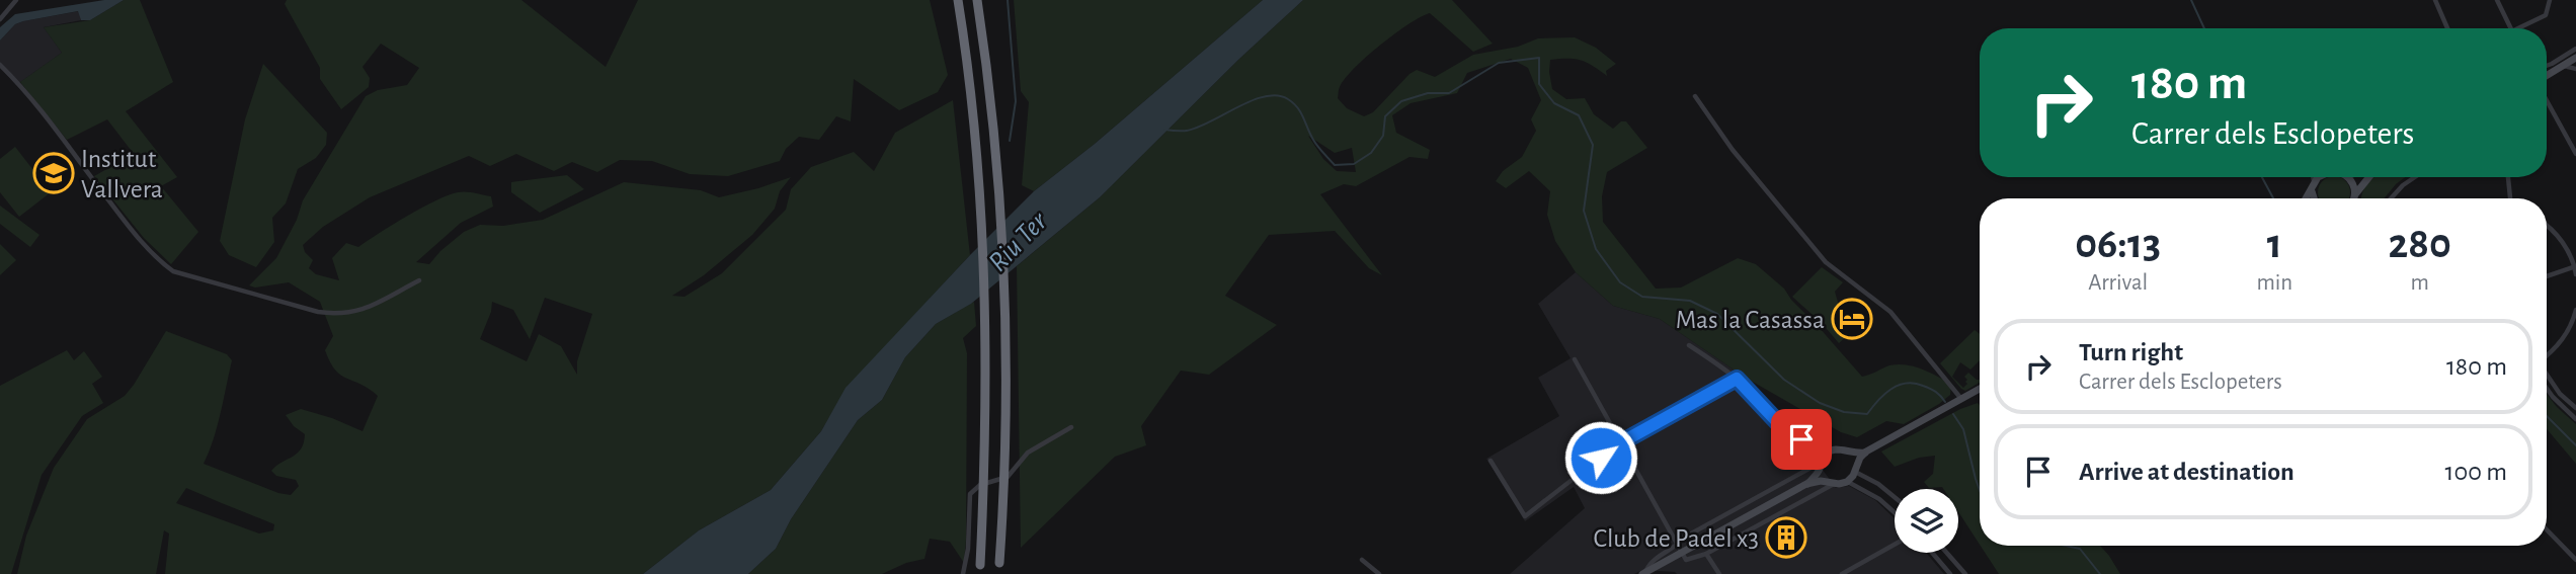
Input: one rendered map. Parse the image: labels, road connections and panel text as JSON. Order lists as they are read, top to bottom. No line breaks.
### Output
{"water":["Riu Ter"],"places":{"school or university":["Institut Vallvera"],"hotel":["Mas la Casassa"],"building":["Club de Padel x3"]},"page":{"turn":["180 m","Carrer dels Esclopeters"],"eta":["06:13","Arrival","1","min","280","m"],"list":[{"name":"Turn right","note":"Carrer dels Esclopeters","value":"180 m"},{"name":"Arrive at destination","value":"100 m"}]}}
